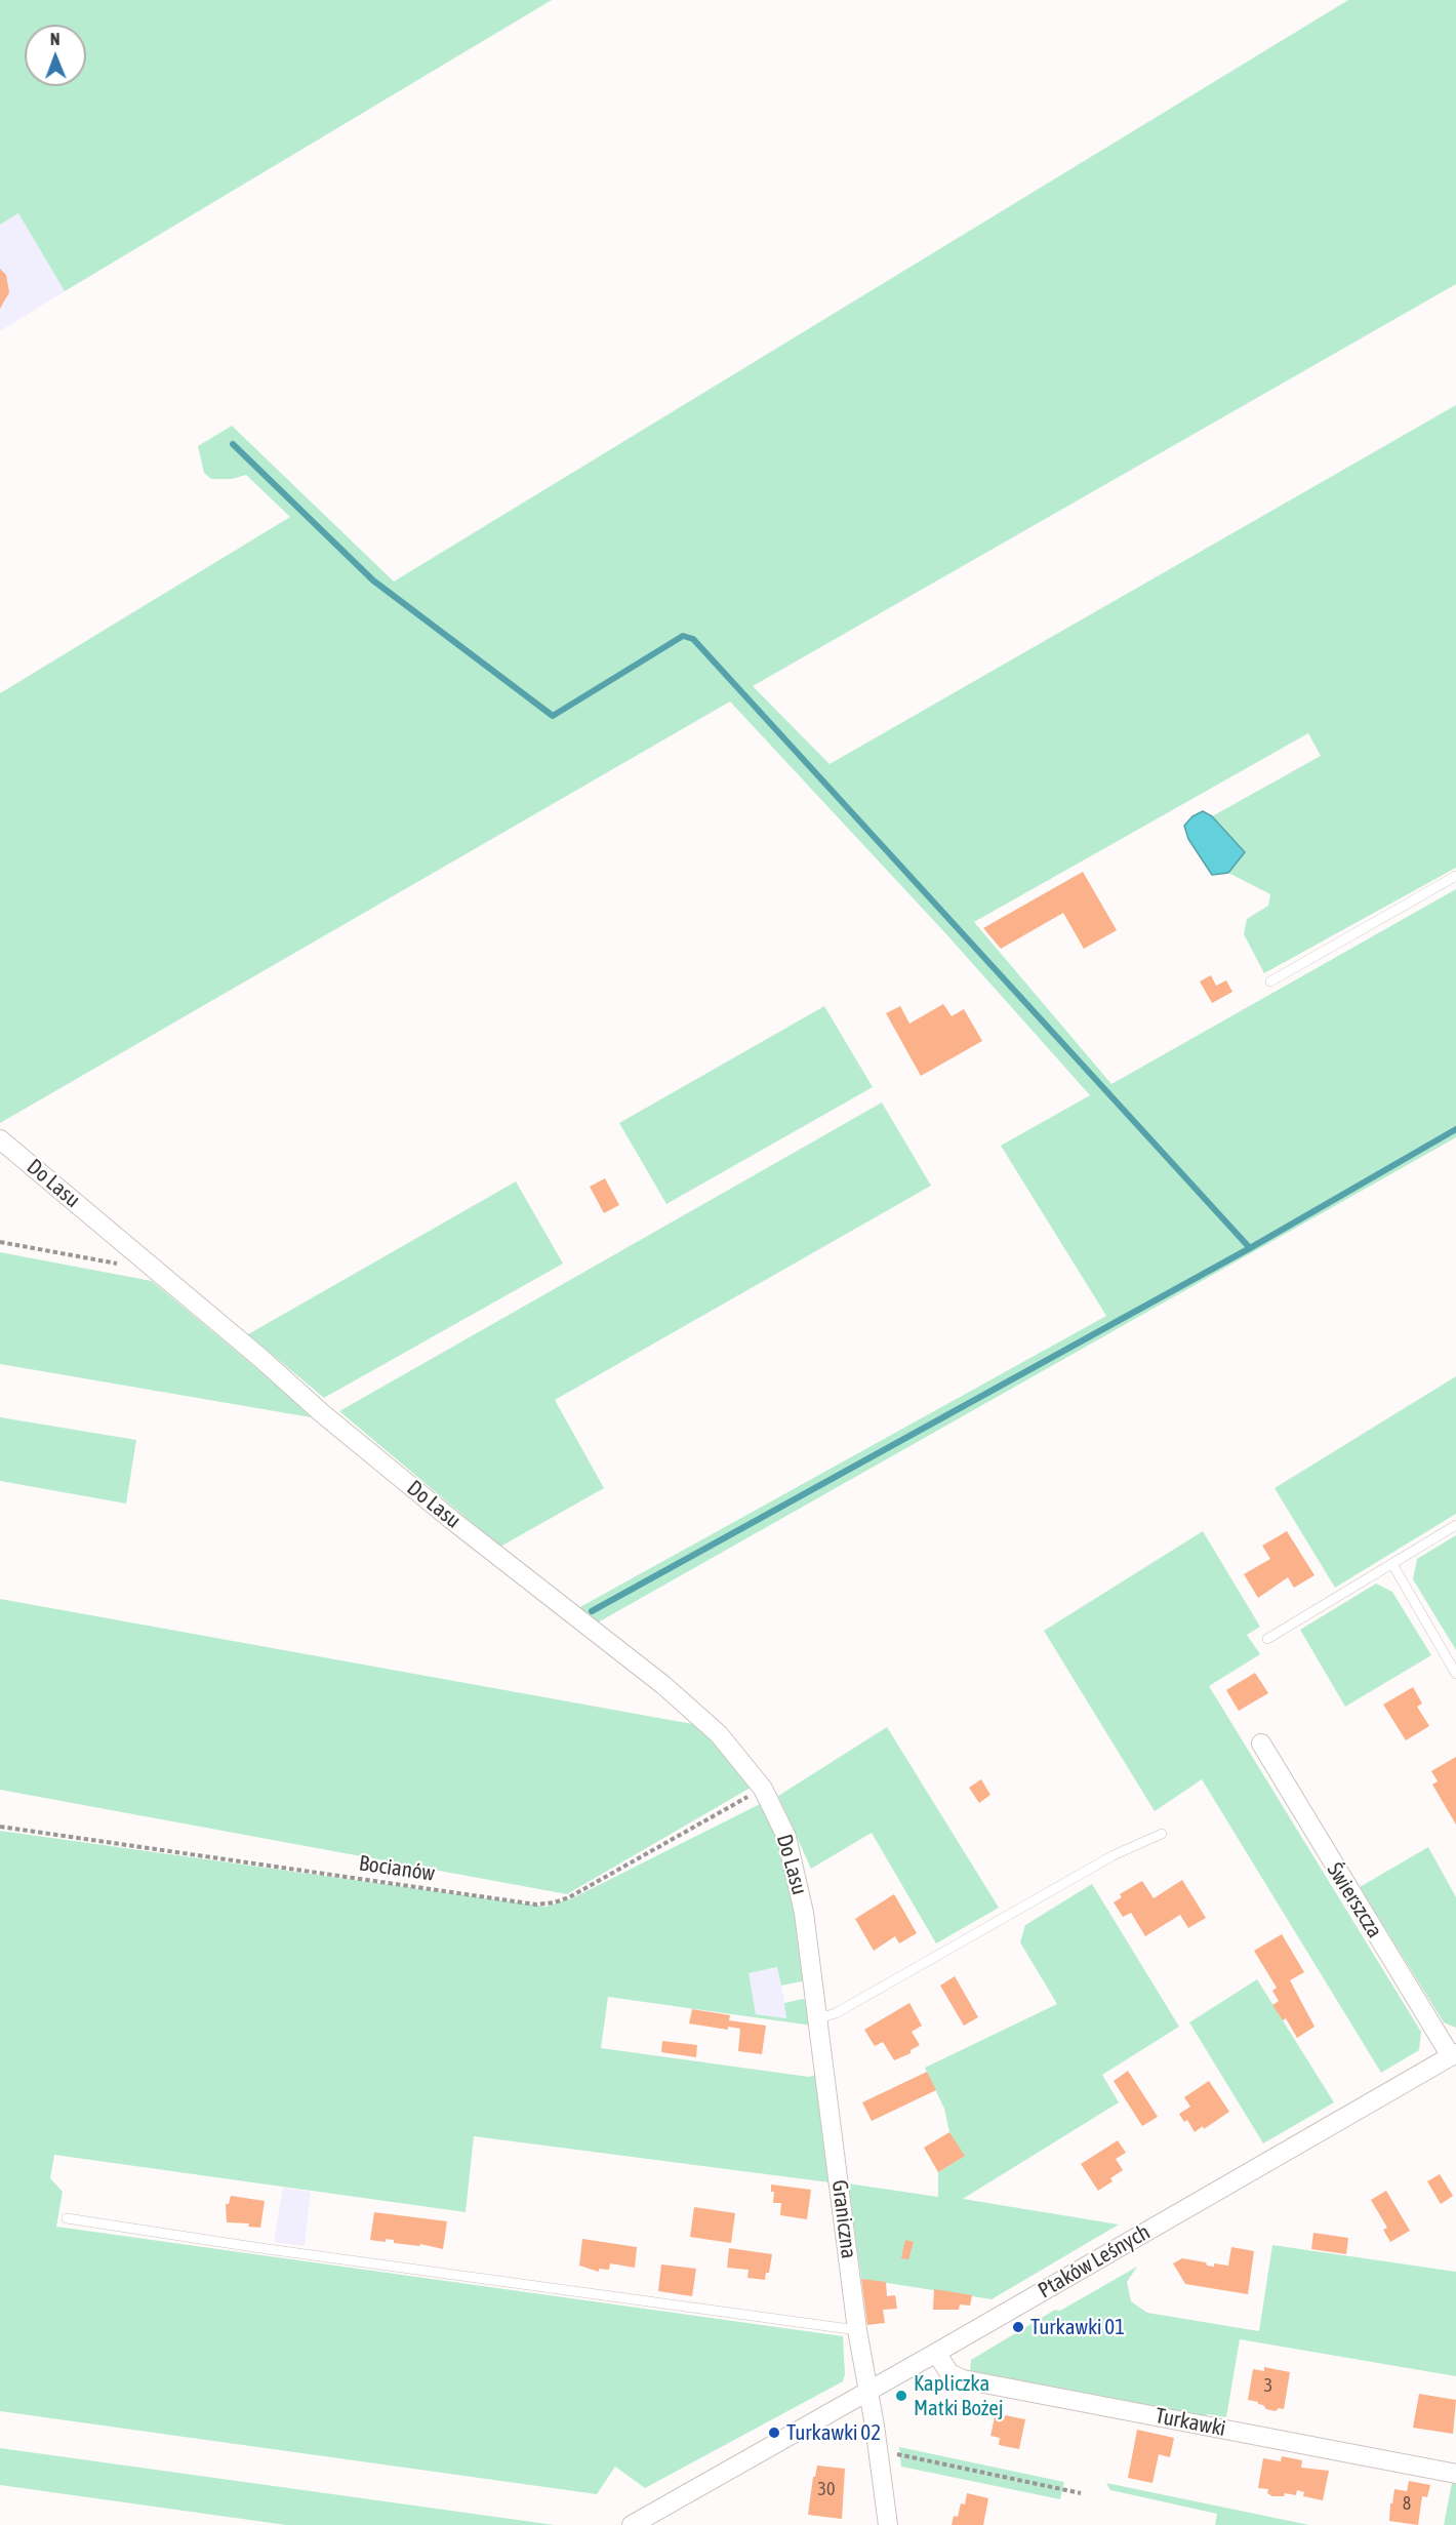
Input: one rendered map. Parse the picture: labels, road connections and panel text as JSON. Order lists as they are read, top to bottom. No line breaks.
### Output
{"streets":{"street":["Do Lasu","Świerszcza","Graniczna","Ptaków Leśnych","Turkawki"],"path":["Bocianów"]},"crossings":[["Do Lasu","Bocianów"],["Do Lasu","Graniczna"],["Świerszcza","Ptaków Leśnych"],["Graniczna","Ptaków Leśnych"],["Ptaków Leśnych","Turkawki"]],"places":["Turkawki 01","Kapliczka Matki Bożej","Turkawki 02"],"house_numbers":["3","30","8"],"north":"top"}
